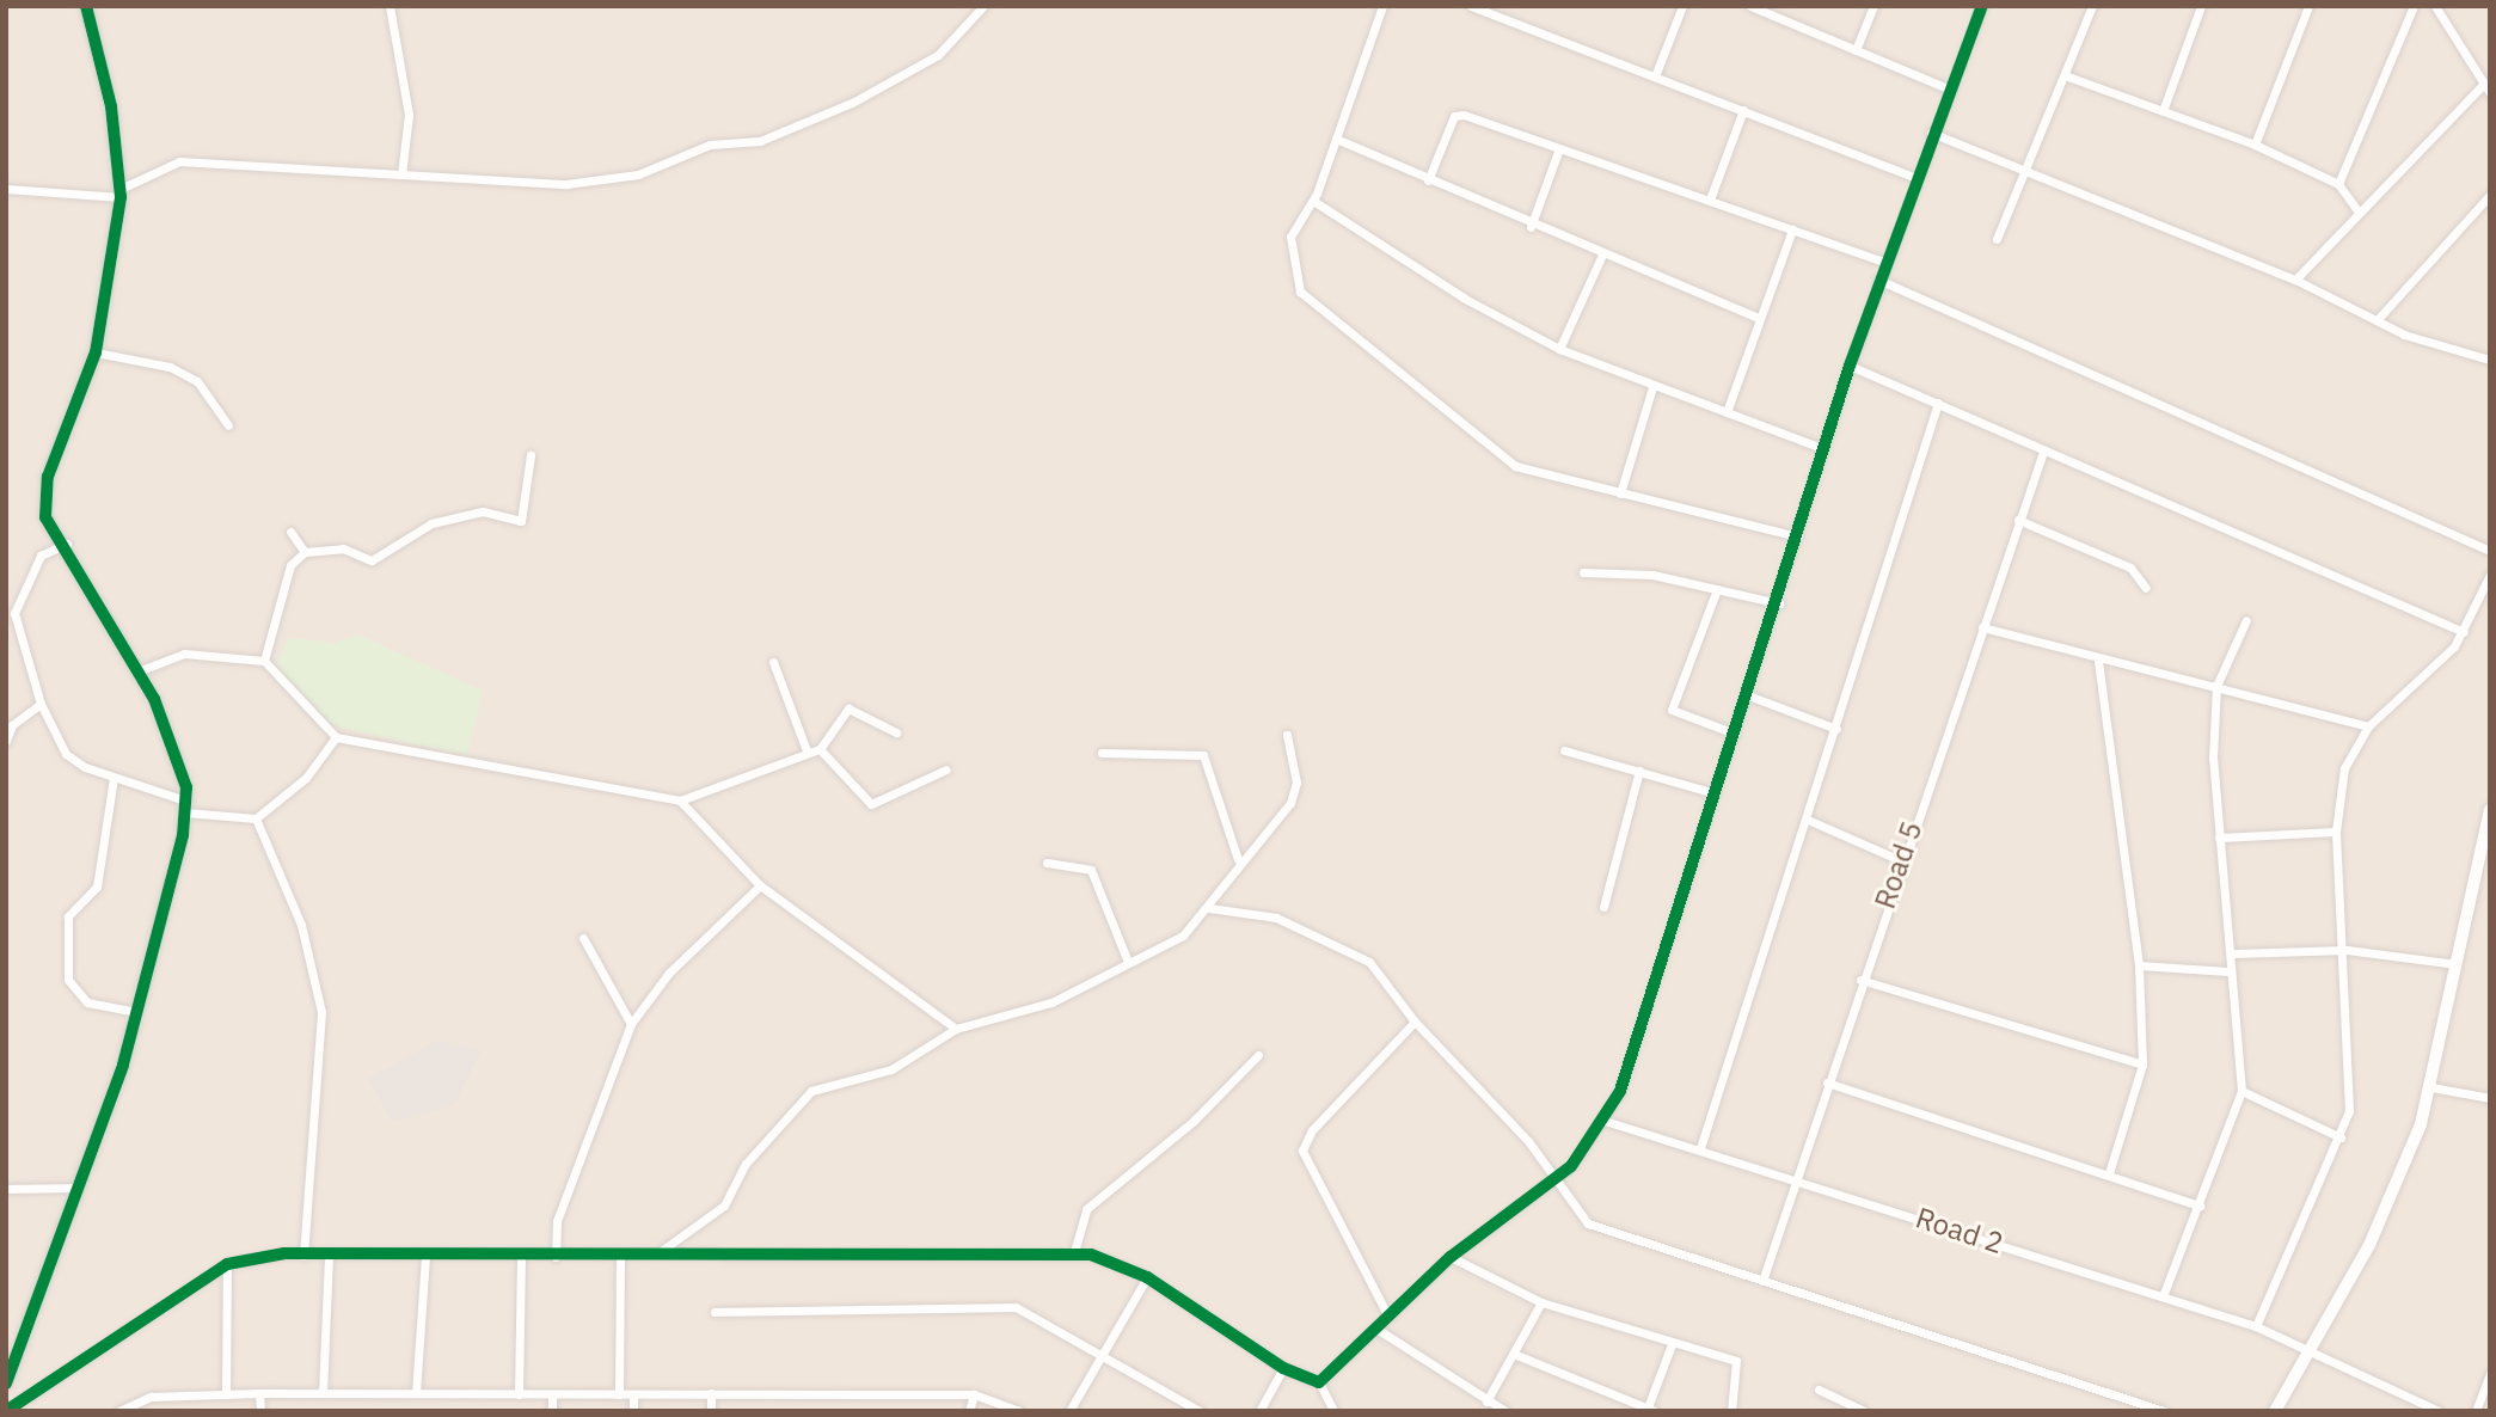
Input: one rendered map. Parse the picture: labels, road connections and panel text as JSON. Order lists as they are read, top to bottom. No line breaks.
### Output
{"streets":{"street":["Road 5","Road 2"]},"crossings":[["Road 5","Road 2"]]}
